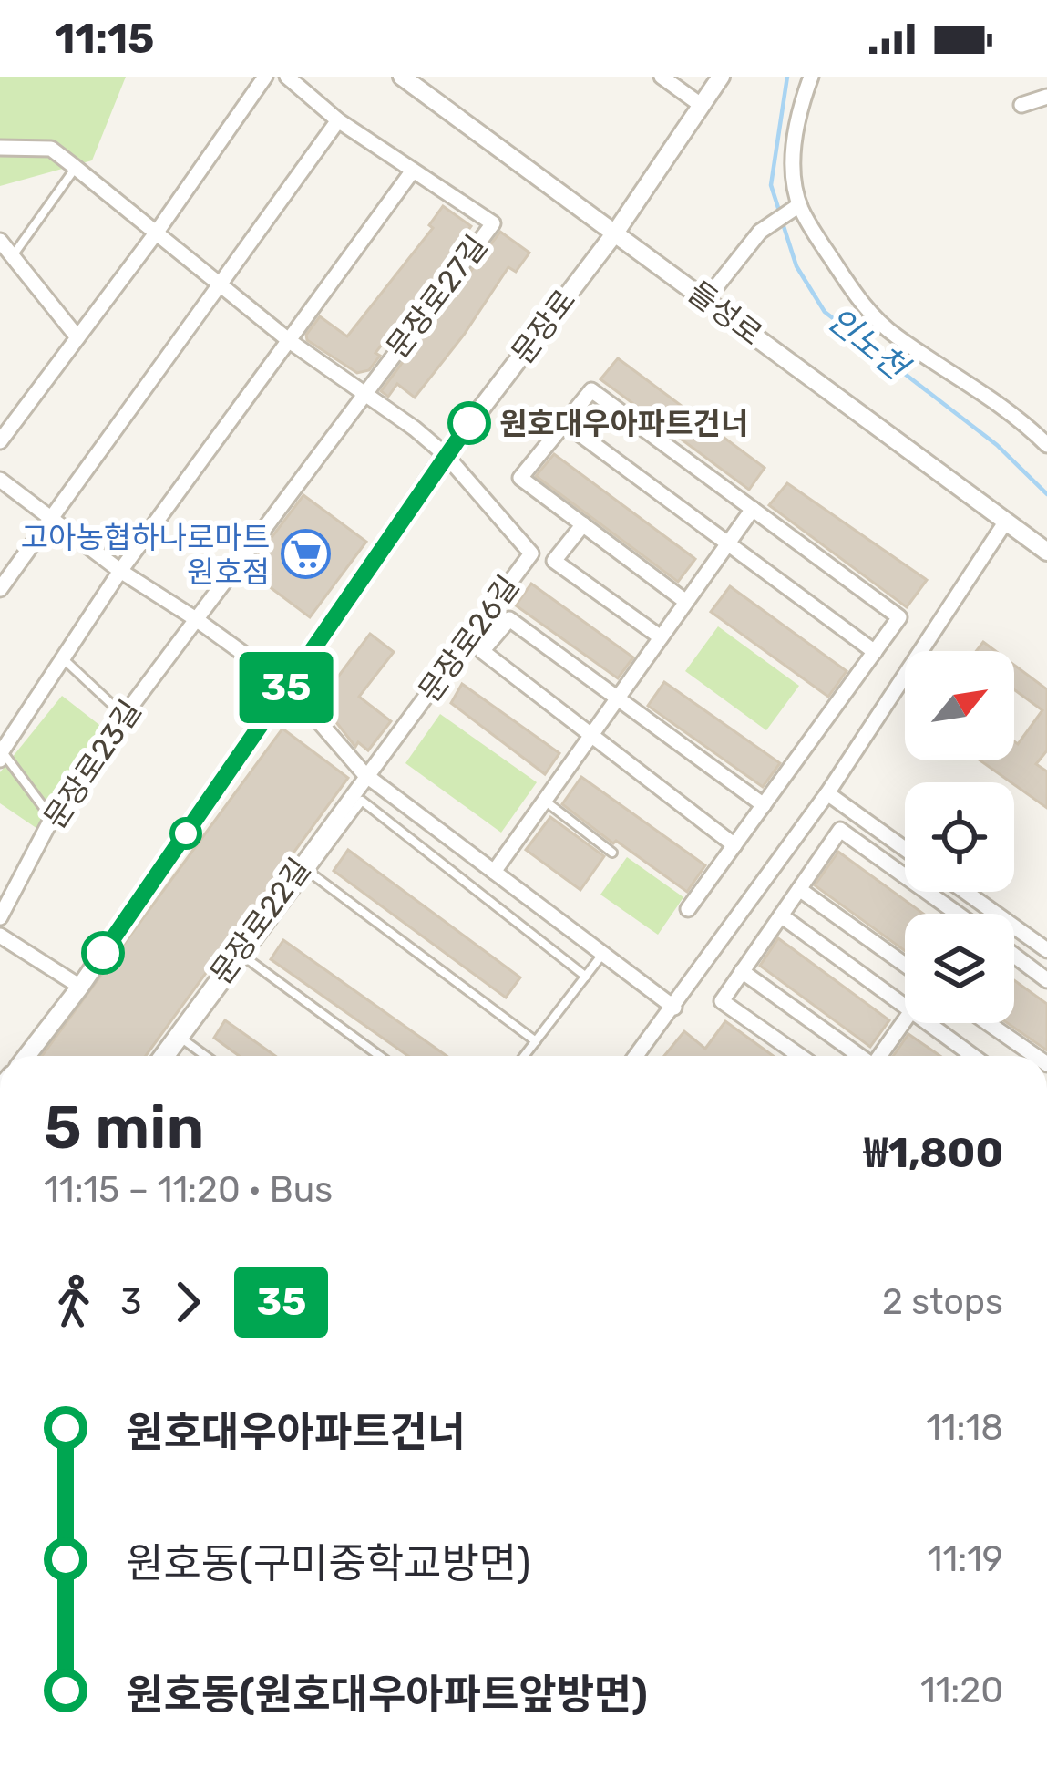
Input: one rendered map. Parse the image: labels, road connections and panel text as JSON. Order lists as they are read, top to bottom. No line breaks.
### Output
{"streets":{"street":["문장로27길","들성로","문장로","문장로26길","문장로23길","문장로22길"]},"crossings":[["문장로27길","문장로23길"],["들성로","문장로"],["문장로","문장로26길"],["문장로26길","문장로22길"]],"water":["인노천"],"places":{"other":["원호대우아파트건너"],"supermarket":["고아농협하나로마트 원호점"]},"lines":["bus line 35"],"north":"top right","page":{"status":"11:15","on_map":"35","heading":["5 min","11:15 – 11:20 · Bus","₩1,800"],"legs":["3","35","2 stops"],"list":[{"name":"원호대우아파트건너","value":"11:18"},{"name":"원호동(구미중학교방면)","value":"11:19"},{"name":"원호동(원호대우아파트앞방면)","value":"11:20"}]}}
